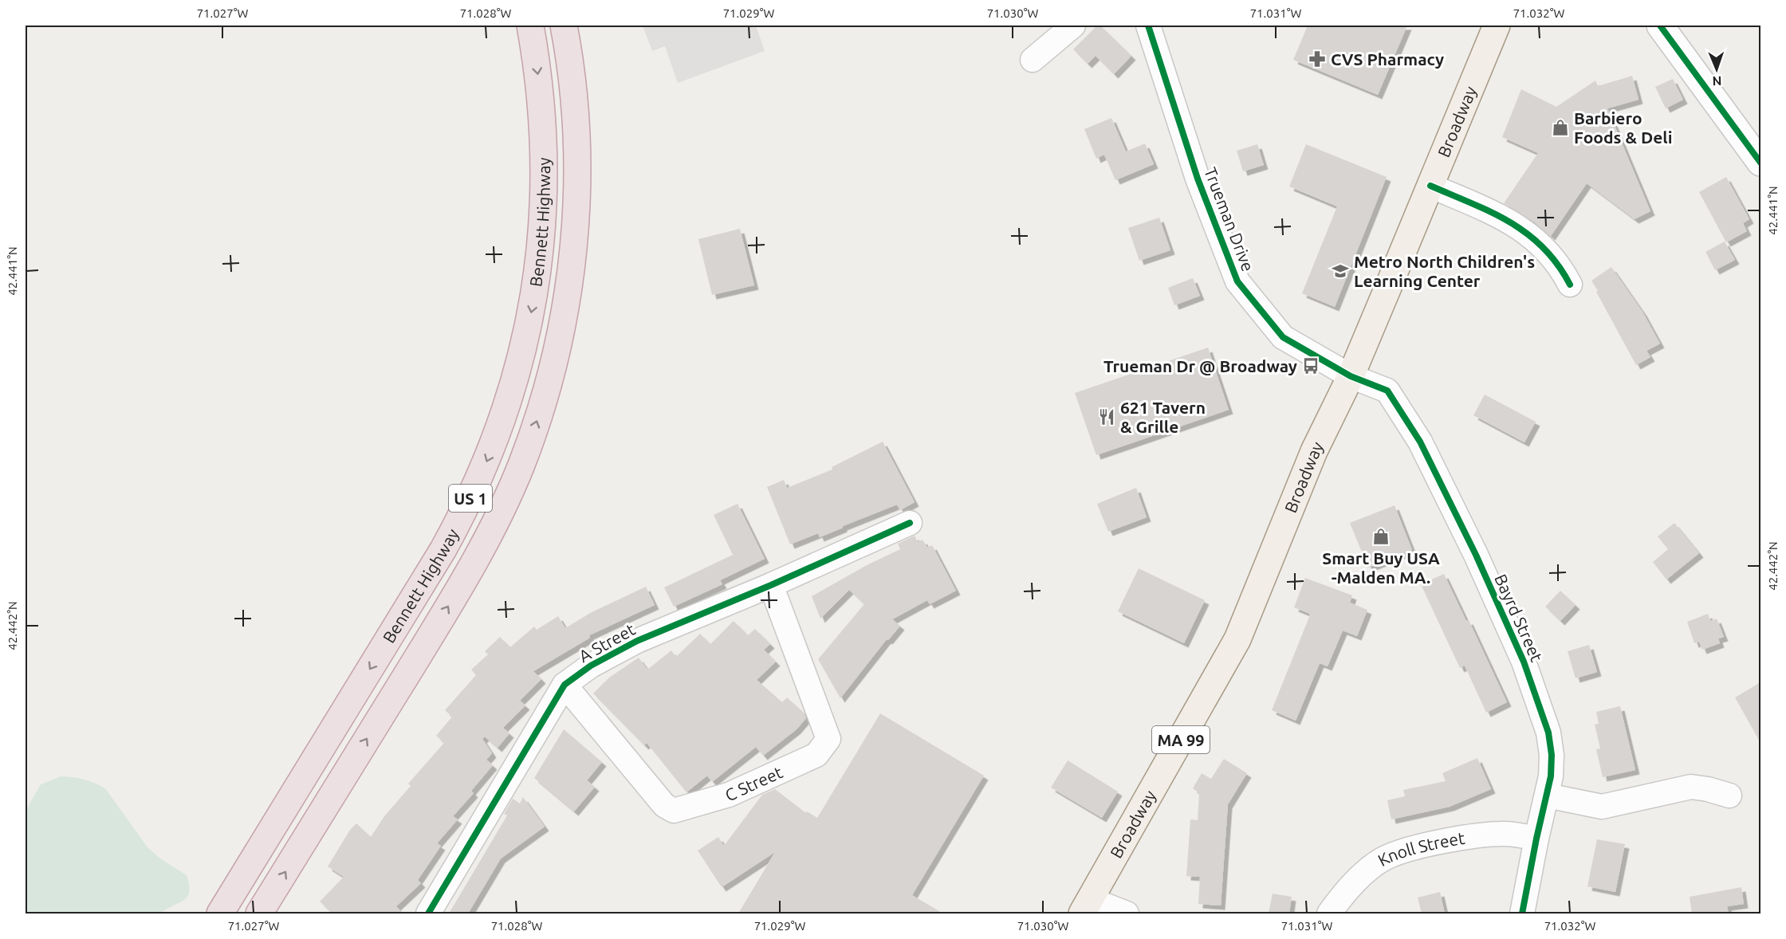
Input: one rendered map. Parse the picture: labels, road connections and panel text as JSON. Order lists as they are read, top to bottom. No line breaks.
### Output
{"streets":{"highway":["Bennett Highway","US 1"],"main road":["Broadway","MA 99"],"street":["Trueman Drive","Bayrd Street","A Street","C Street","Knoll Street"]},"crossings":[["Broadway","Trueman Drive"],["Broadway","Bayrd Street"],["Trueman Drive","Bayrd Street"],["Bayrd Street","Knoll Street"],["A Street","C Street"]],"places":{"pharmacy":["CVS Pharmacy"],"shop":["Barbiero Foods & Deli","Smart Buy USA -Malden MA."],"school or university":["Metro North Children's Learning Center"],"bus stop":["Trueman Dr @ Broadway"],"restaurant":["621 Tavern & Grille"]},"north":"bottom","coordinates":["71.027°W","71.028°W","71.029°W","71.030°W","71.031°W","71.032°W","42.441°N","42.442°N"]}
